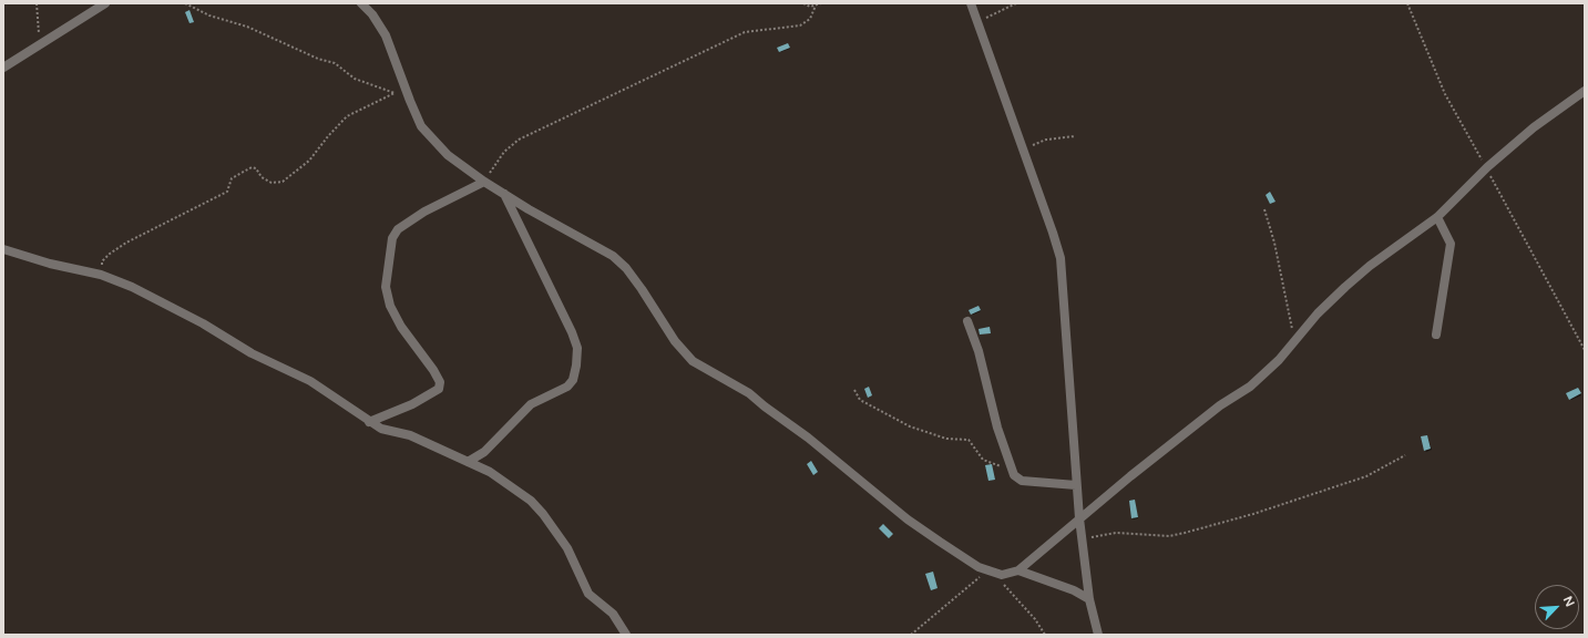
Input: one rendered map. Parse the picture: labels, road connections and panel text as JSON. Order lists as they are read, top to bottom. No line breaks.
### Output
{"north":"top right"}
